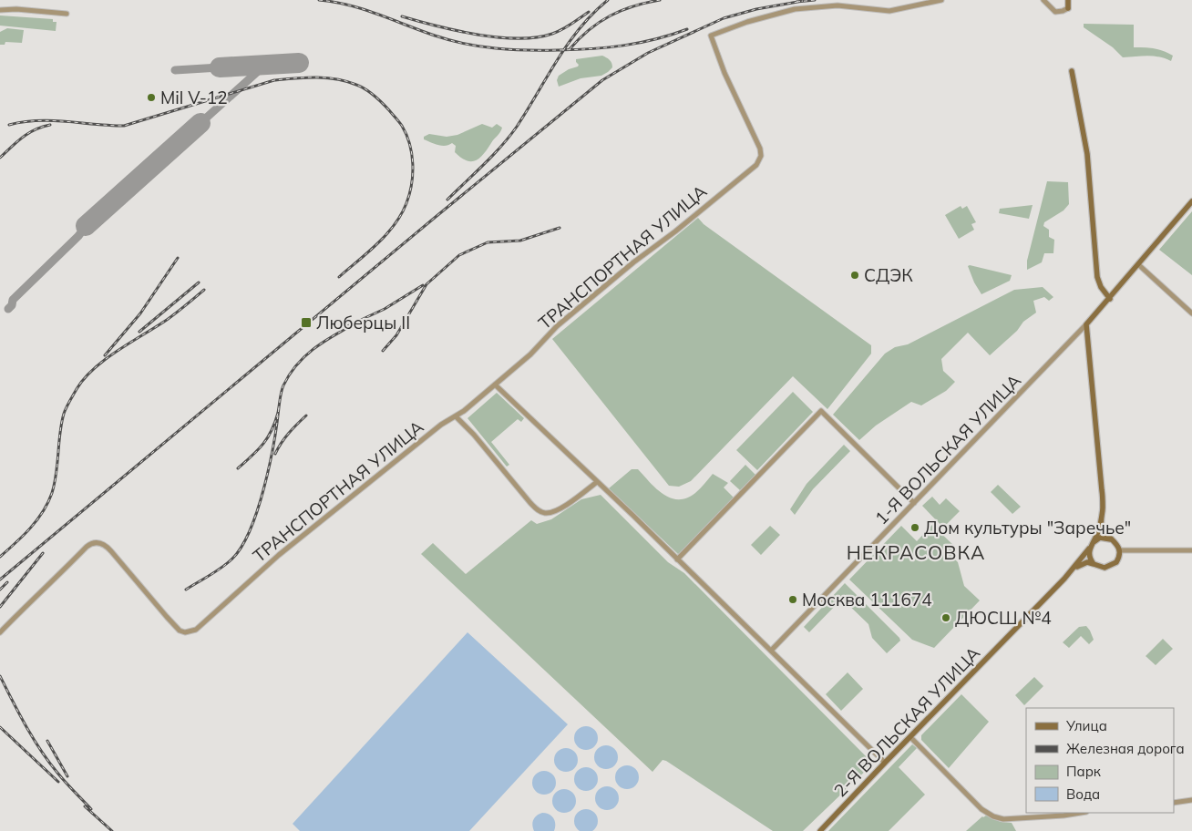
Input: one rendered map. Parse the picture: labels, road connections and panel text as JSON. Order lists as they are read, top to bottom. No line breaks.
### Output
{"streets":{"main road":["2-Я ВОЛЬСКАЯ УЛИЦА"],"street":["ТРАНСПОРТНАЯ УЛИЦА","1-Я ВОЛЬСКАЯ УЛИЦА"]},"districts":["НЕКРАСОВКА"],"places":{"other":["Mil V-12","СДЭК","Дом культуры \"Заречье\"","Москва 111674","ДЮСШ №4"],"transit":["Люберцы II"]},"legend":["Улица","Железная дорога","Парк","Вода"]}
